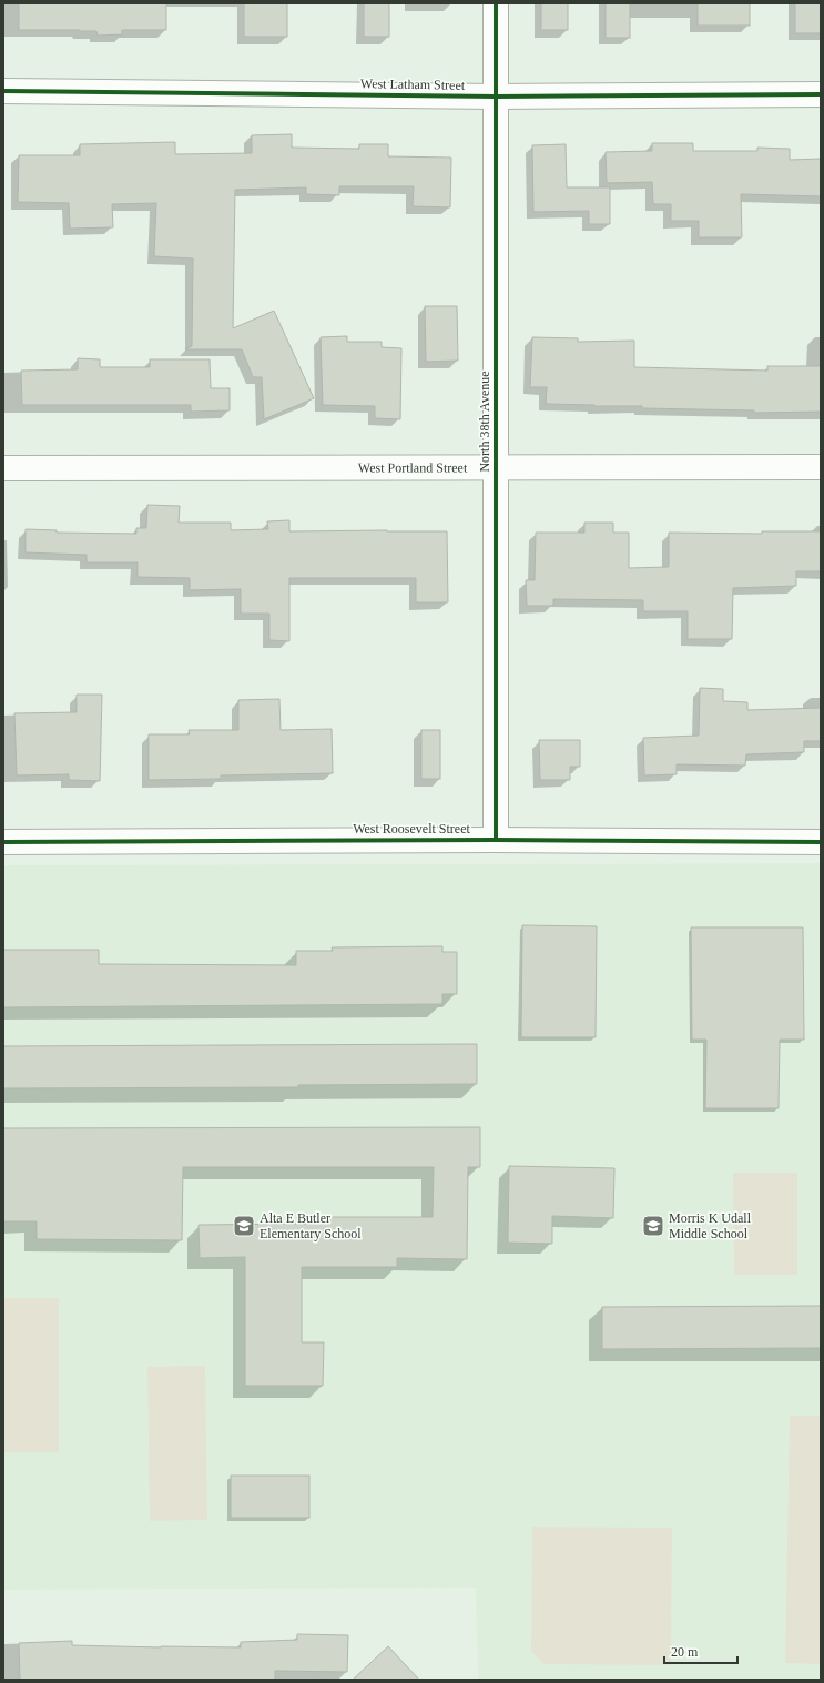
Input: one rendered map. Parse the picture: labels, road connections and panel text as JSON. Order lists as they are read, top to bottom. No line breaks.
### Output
{"streets":{"street":["West Latham Street","North 38th Avenue","West Portland Street","West Roosevelt Street"]},"crossings":[["West Latham Street","North 38th Avenue"],["North 38th Avenue","West Portland Street"],["North 38th Avenue","West Roosevelt Street"]],"places":{"school or university":["Alta E Butler Elementary School","Morris K Udall Middle School"]},"scale_bar":"20 m"}
